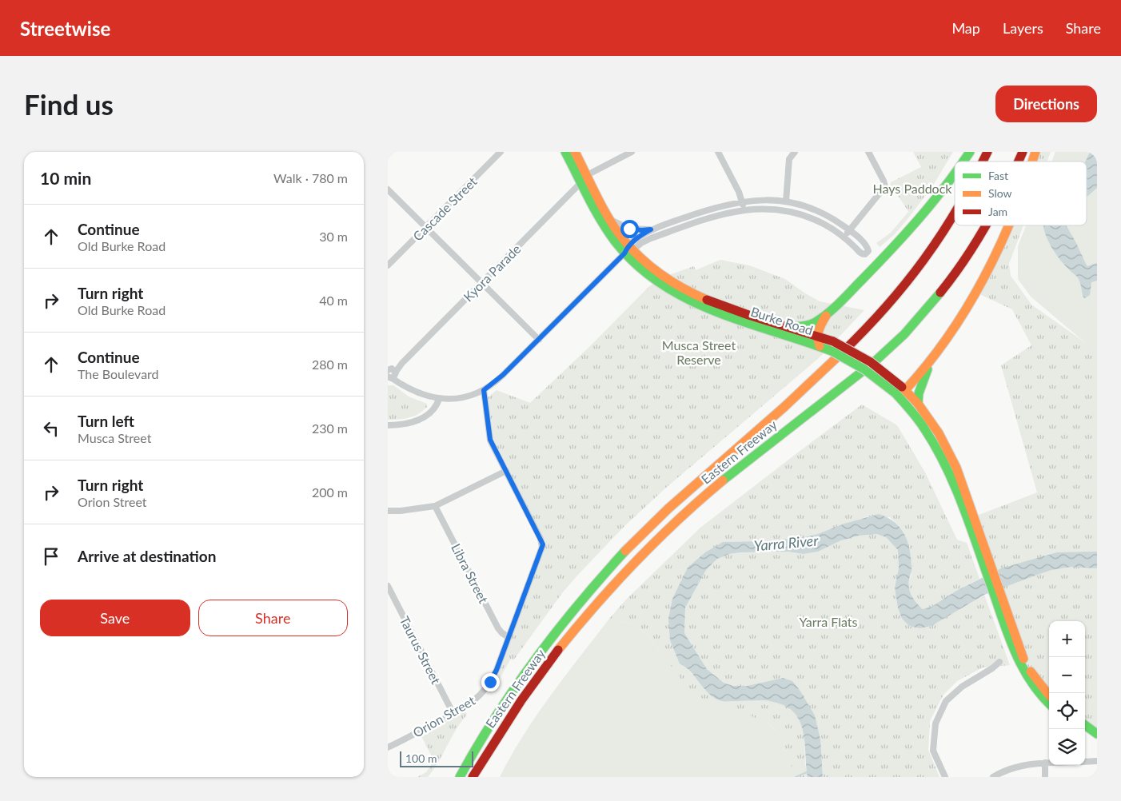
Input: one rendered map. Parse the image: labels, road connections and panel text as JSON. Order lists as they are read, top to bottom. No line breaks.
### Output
{"streets":{"main road":["Burke Road","Eastern Freeway"],"street":["Cascade Street","Kyora Parade","Libra Street","Taurus Street","Orion Street"]},"crossings":[["Kyora Parade","Burke Road"],["Libra Street","Orion Street"],["Taurus Street","Orion Street"]],"water":["Yarra River"],"parks":["Hays Paddock","Musca Street Reserve","Yarra Flats"],"legend":["Fast","Slow","Jam"],"scale_bar":"100 m","page":{"header":"Streetwise","nav":["Map","Layers","Share"],"buttons":["Directions",["Save","Share"]],"title":"Find us","heading":["10 min","Walk · 780 m"],"list":[["Continue","Old Burke Road","30 m"],["Turn right","Old Burke Road","40 m"],["Continue","The Boulevard","280 m"],["Turn left","Musca Street","230 m"],["Turn right","Orion Street","200 m"],"Arrive at destination"],"map_buttons":["+","−"],"scale":"100 m"}}
